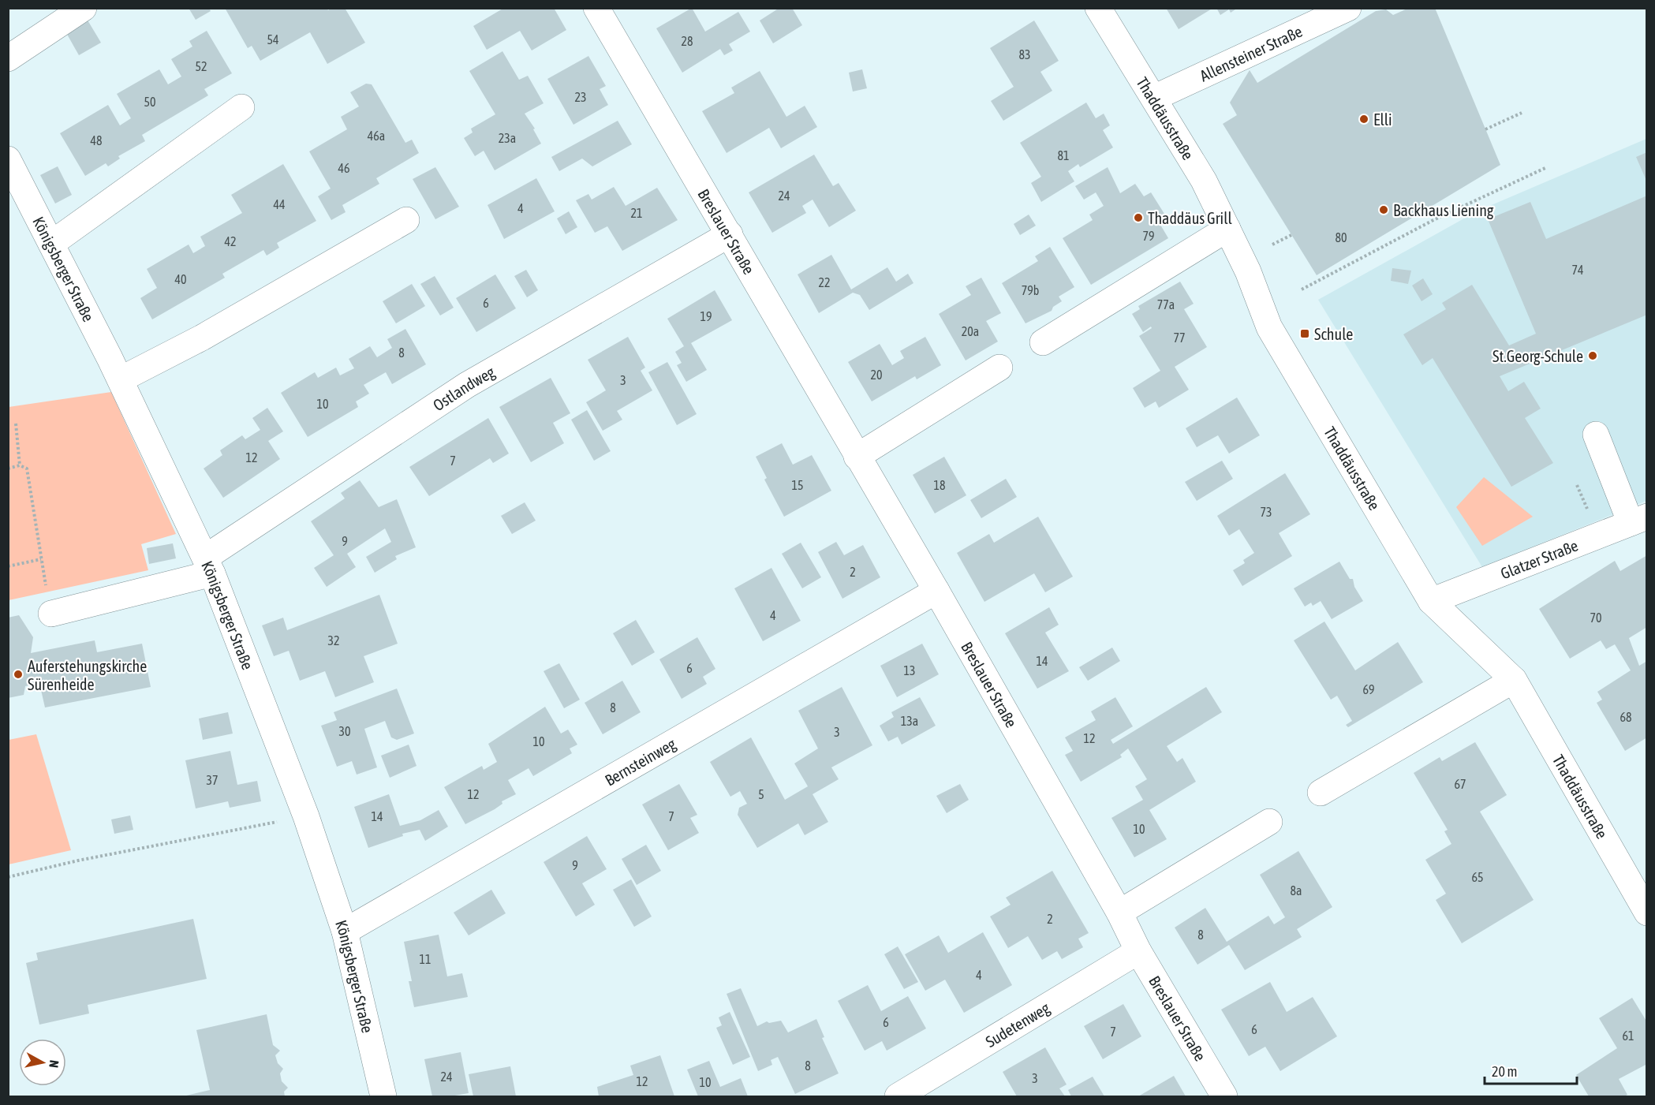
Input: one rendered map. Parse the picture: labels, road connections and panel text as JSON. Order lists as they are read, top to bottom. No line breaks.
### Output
{"streets":{"street":["Allensteiner Straße","Thaddäusstraße","Breslauer Straße","Königsberger Straße","Ostlandweg","Glatzer Straße","Bernsteinweg","Sudetenweg"]},"crossings":[["Allensteiner Straße","Thaddäusstraße"],["Thaddäusstraße","Glatzer Straße"],["Breslauer Straße","Ostlandweg"],["Breslauer Straße","Bernsteinweg"],["Breslauer Straße","Sudetenweg"],["Königsberger Straße","Ostlandweg"],["Königsberger Straße","Bernsteinweg"]],"places":{"other":["Elli","Backhaus Liening","Thaddäus Grill","St.Georg-Schule","Auferstehungskirche Sürenheide"],"transit":["Schule"]},"house_numbers":["54","28","83","52","23","50","46a","23a","48","81","46","24","44","4","21","79","80","42","74","40","22","79b","6","77a","19","20a","77","8","20","3","10","12","7","15","18","73","9","2","4","70","32","14","6","13","69","8","68","13a","30","3","12","10","37","67","12","5","14","7","10","9","65","8a","2","8","11","4","6","6","7","61","8","24","3","12","10"],"scale_bar":"20 m","north":"right"}
